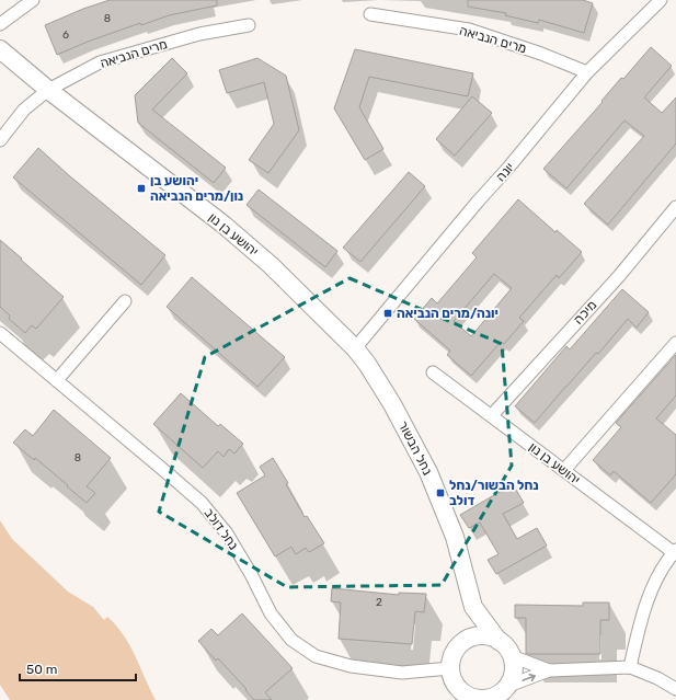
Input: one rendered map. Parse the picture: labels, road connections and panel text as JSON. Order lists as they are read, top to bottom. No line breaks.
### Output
{"streets":{"street":["מרים הנביאה","יונה","יהושע בן נון","מיכה","נחל הבשור","נחל דולב"]},"crossings":[["מרים הנביאה","יונה"],["מרים הנביאה","יהושע בן נון"],["יונה","יהושע בן נון"],["יונה","נחל הבשור"],["יהושע בן נון","מיכה"],["יהושע בן נון","נחל הבשור"],["נחל הבשור","נחל דולב"]],"places":{"transit":["יהושע בן נון/מרים הנביאה","יונה/מרים הנביאה","נחל הבשור/נחל דולב"]},"house_numbers":["8","6","8","2"],"scale_bar":"50 m"}
